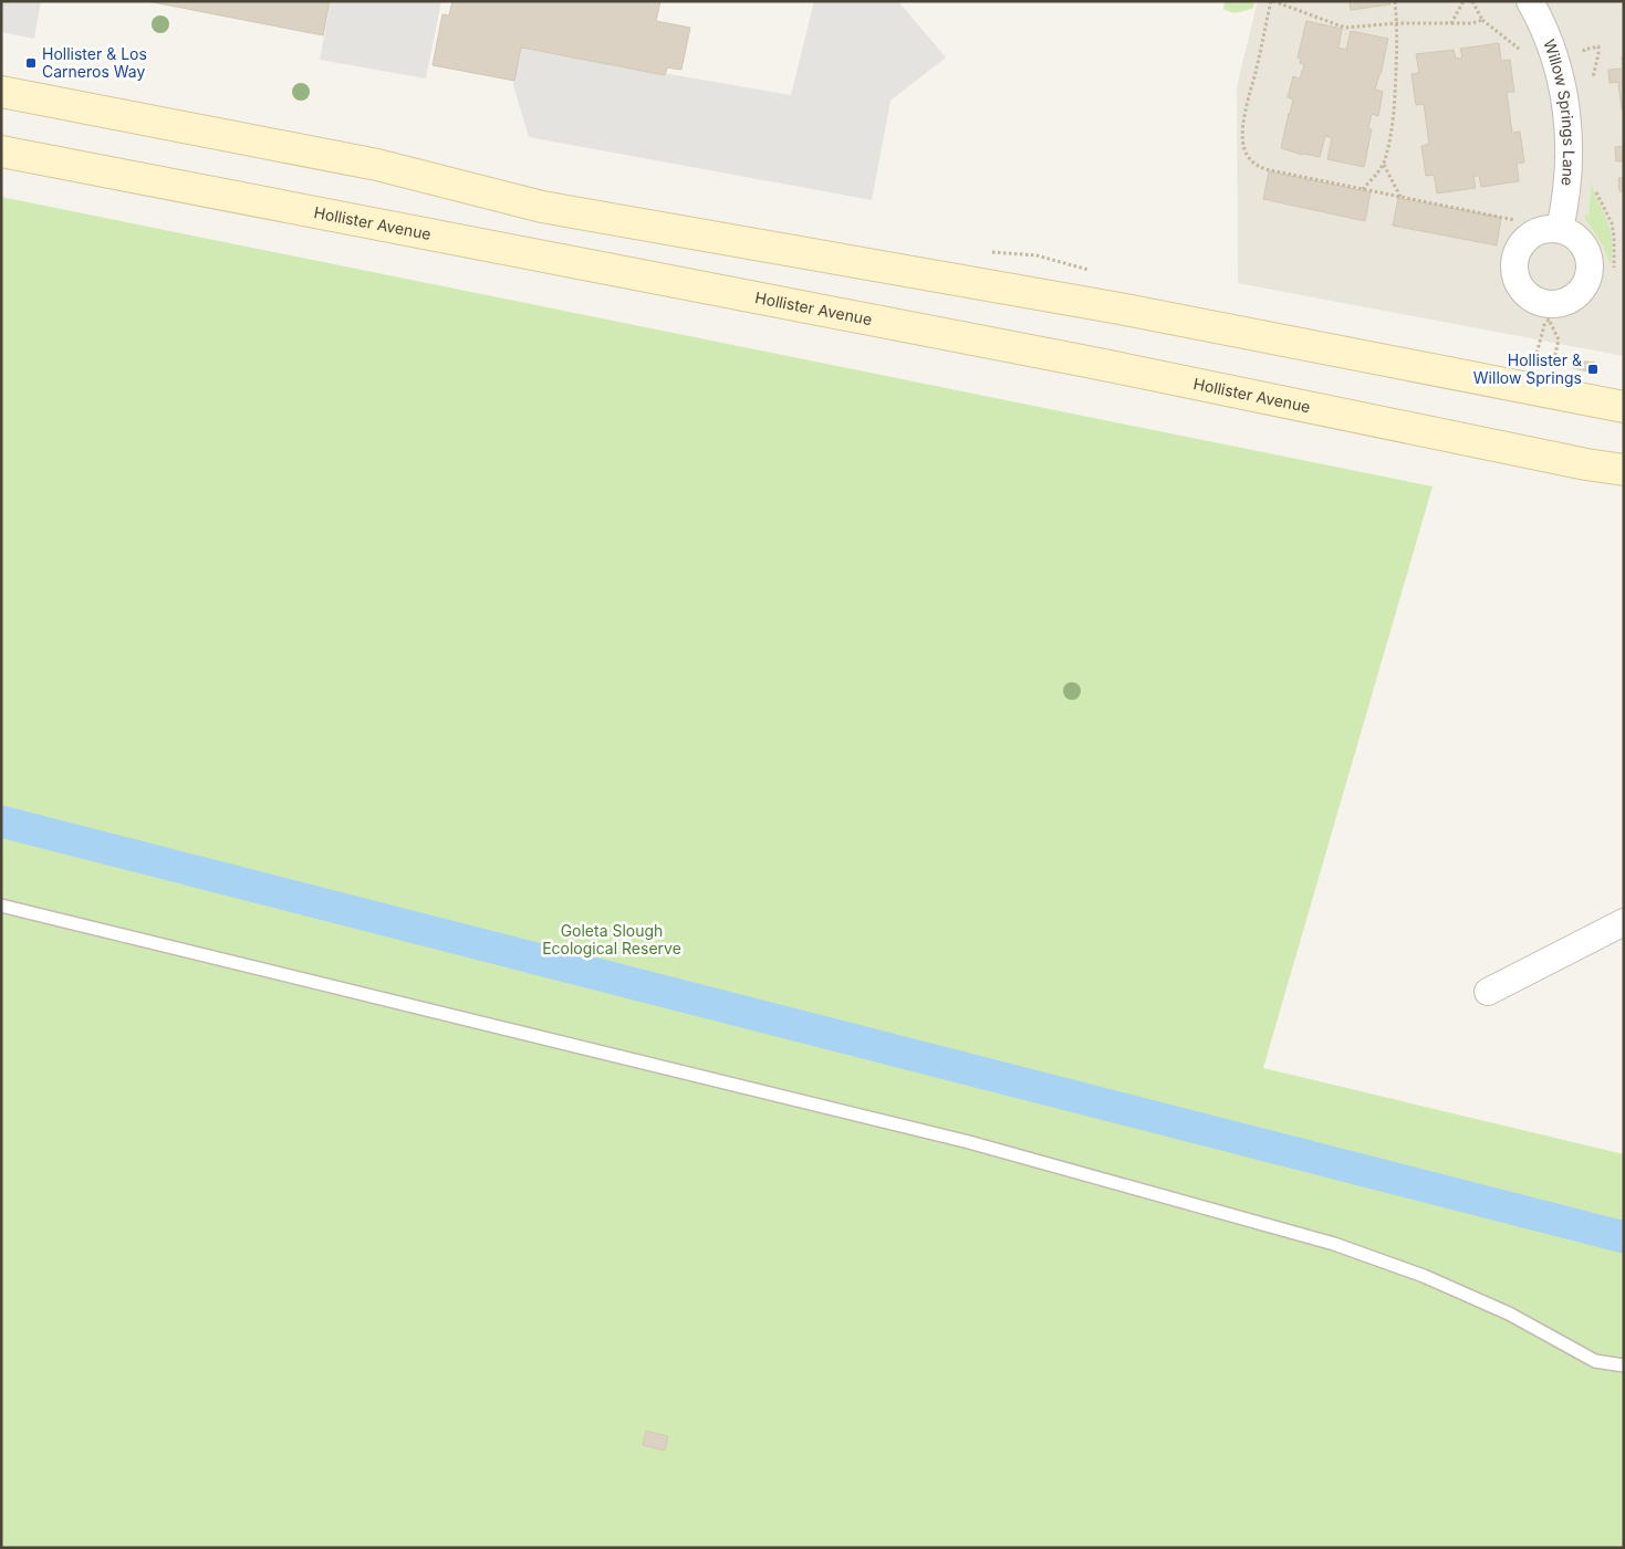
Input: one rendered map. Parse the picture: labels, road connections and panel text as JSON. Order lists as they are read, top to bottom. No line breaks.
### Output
{"streets":{"main road":["Hollister Avenue"],"street":["Willow Springs Lane"]},"parks":["Goleta Slough Ecological Reserve"],"places":{"transit":["Hollister & Los Carneros Way","Hollister & Willow Springs"]}}
